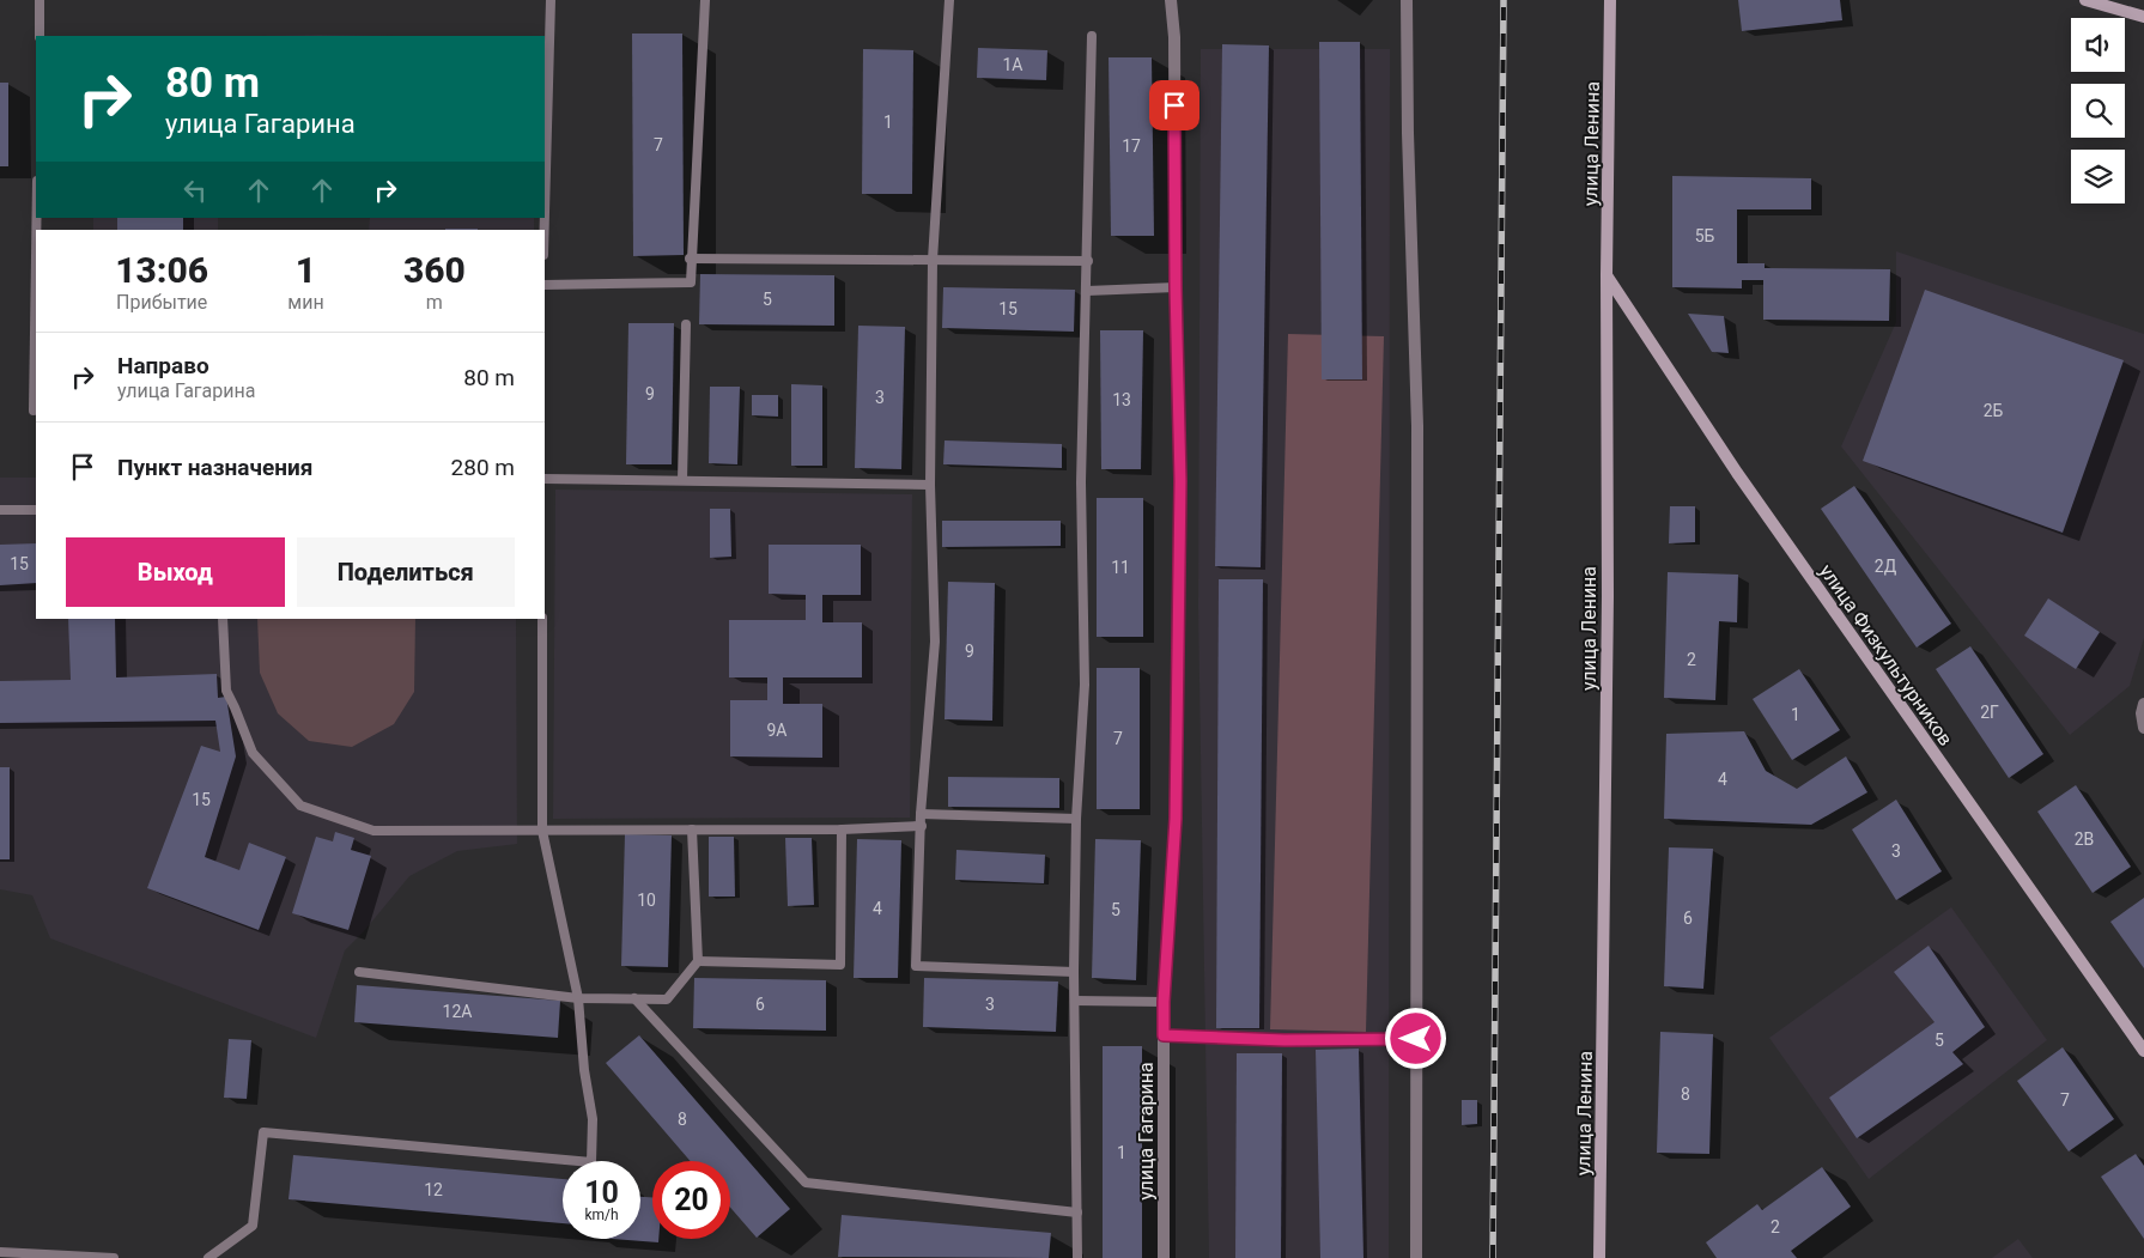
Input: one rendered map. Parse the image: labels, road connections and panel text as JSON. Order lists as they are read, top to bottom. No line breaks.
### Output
{"streets":{"street":["улица Ленина","улица Физкультурников","улица Гагарина"]},"crossings":[["улица Ленина","улица Физкультурников"]],"house_numbers":["1А","1","7","17","5Б","5","15","9","3","13","2Б","15","2Д","11","9","2","2Г","1","9А","7","4","15","2В","3","10","4","5","6","6","3","12А","5","8","7","8","1","12","2"],"page":{"turn":["80 m","улица Гагарина"],"eta":["13:06","Прибытие","1","мин","360","m"],"list":[{"name":"Направо","note":"улица Гагарина","value":"80 m"},{"name":"Пункт назначения","value":"280 m"}],"buttons":["Выход","Поделиться"],"speed":"10 km/h","limit":"20"}}
